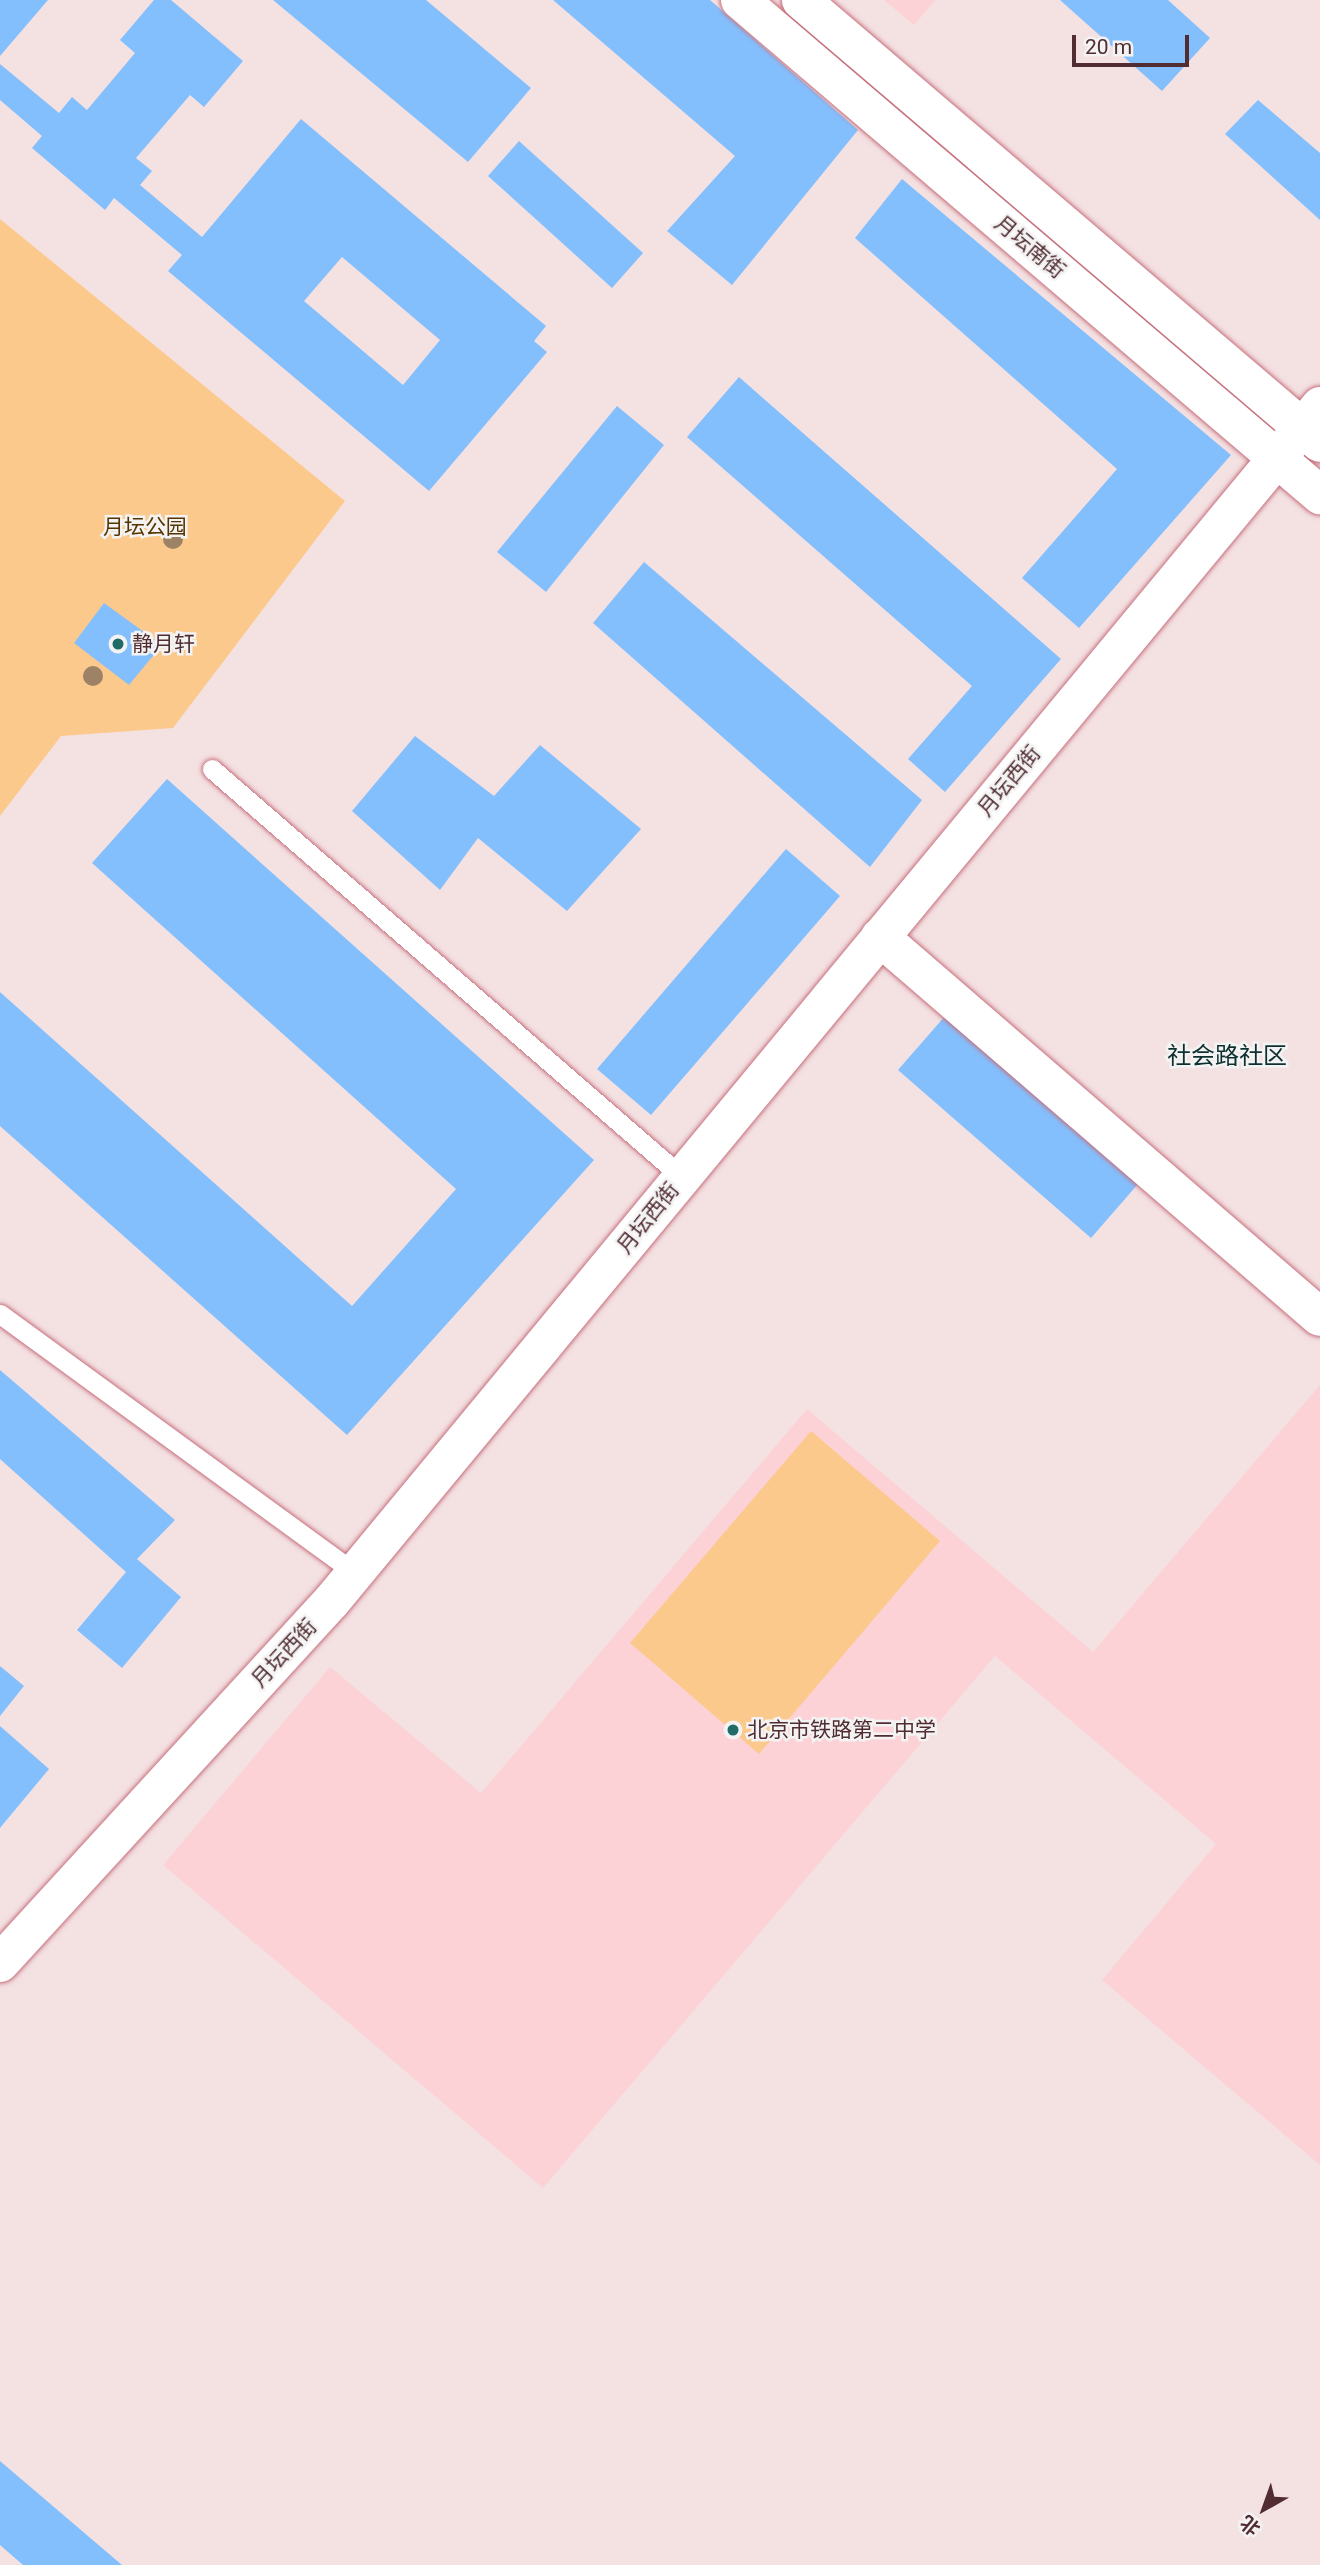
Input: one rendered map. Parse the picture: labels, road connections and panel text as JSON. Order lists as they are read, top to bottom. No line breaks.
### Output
{"streets":{"street":["月坛南街","月坛西街"]},"crossings":[["月坛南街","月坛西街"]],"districts":["社会路社区"],"parks":["月坛公园"],"places":["静月轩","北京市铁路第二中学"],"scale_bar":"20 m","north":"bottom left"}
